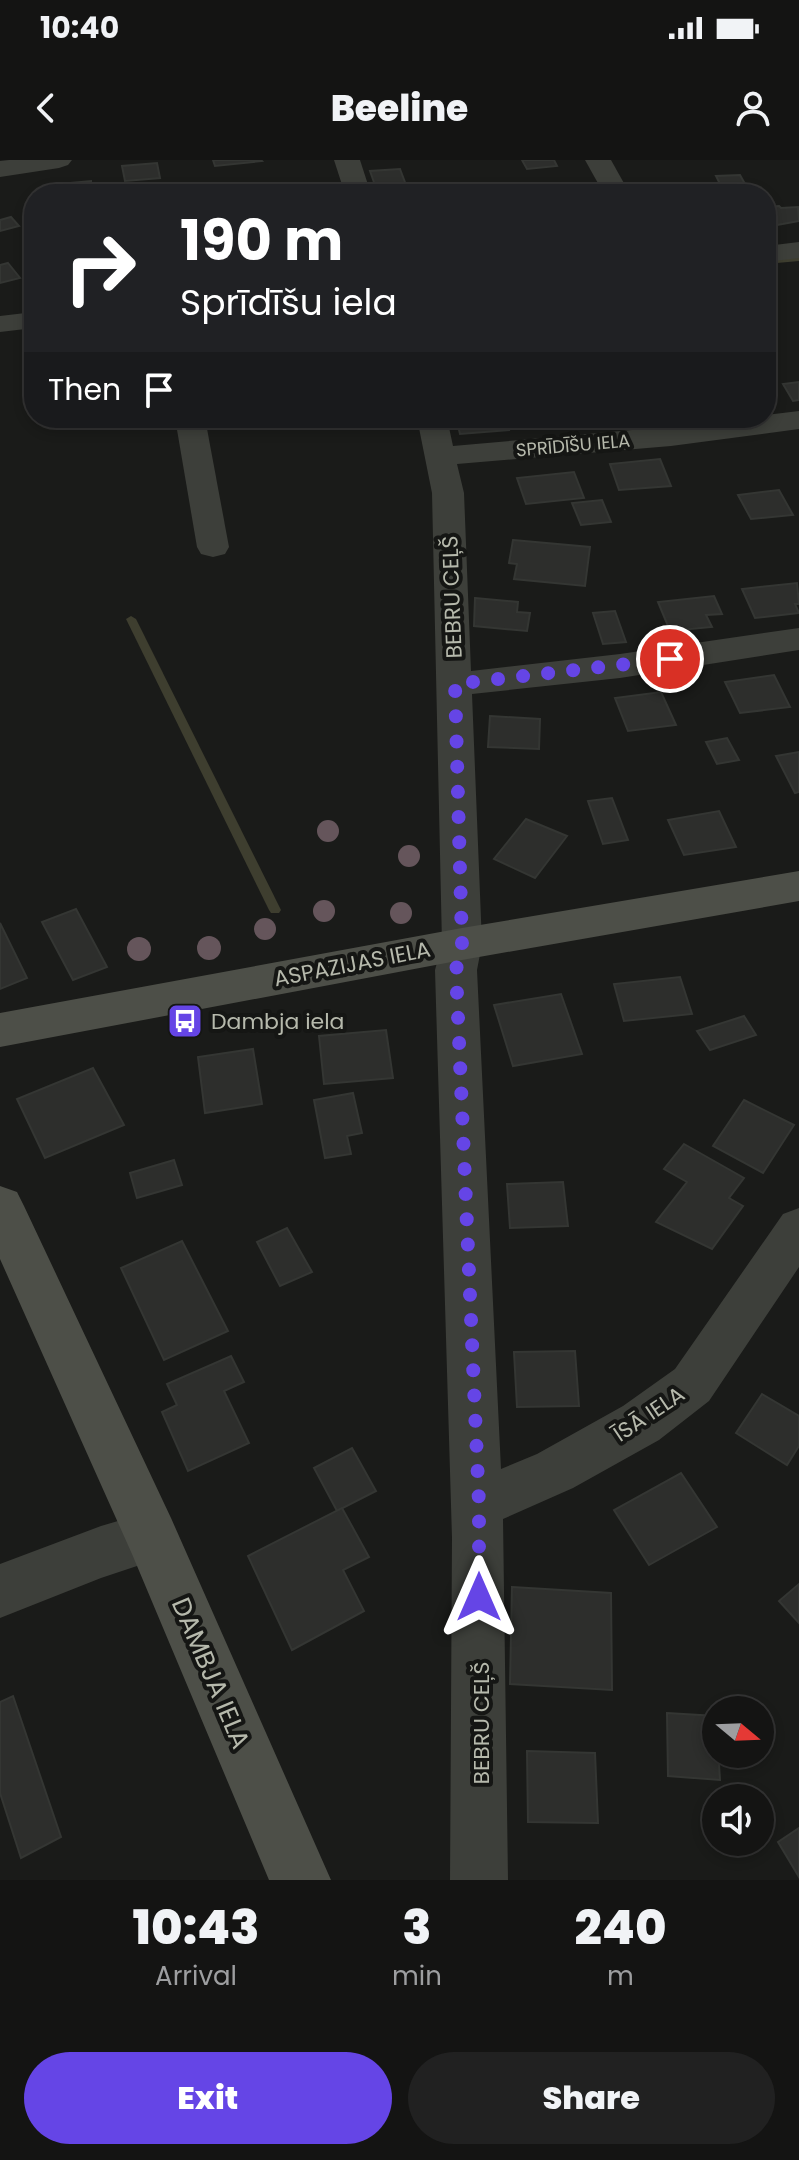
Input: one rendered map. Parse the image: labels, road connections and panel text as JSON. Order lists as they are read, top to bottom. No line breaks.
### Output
{"streets":{"street":["SPRĪDĪŠU IELA","BEBRU CEĻŠ","ASPAZIJAS IELA","ĪSĀ IELA","DAMBJA IELA"]},"crossings":[["SPRĪDĪŠU IELA","BEBRU CEĻŠ"],["BEBRU CEĻŠ","ASPAZIJAS IELA"],["BEBRU CEĻŠ","ĪSĀ IELA"]],"places":{"bus stop":["Dambja iela"]},"north":"right","page":{"status":"10:40","header":"Beeline","turn":["190 m","Sprīdīšu iela"],"then":"Then","eta":["10:43","Arrival","3","min","240","m"],"buttons":["Exit","Share"]}}
